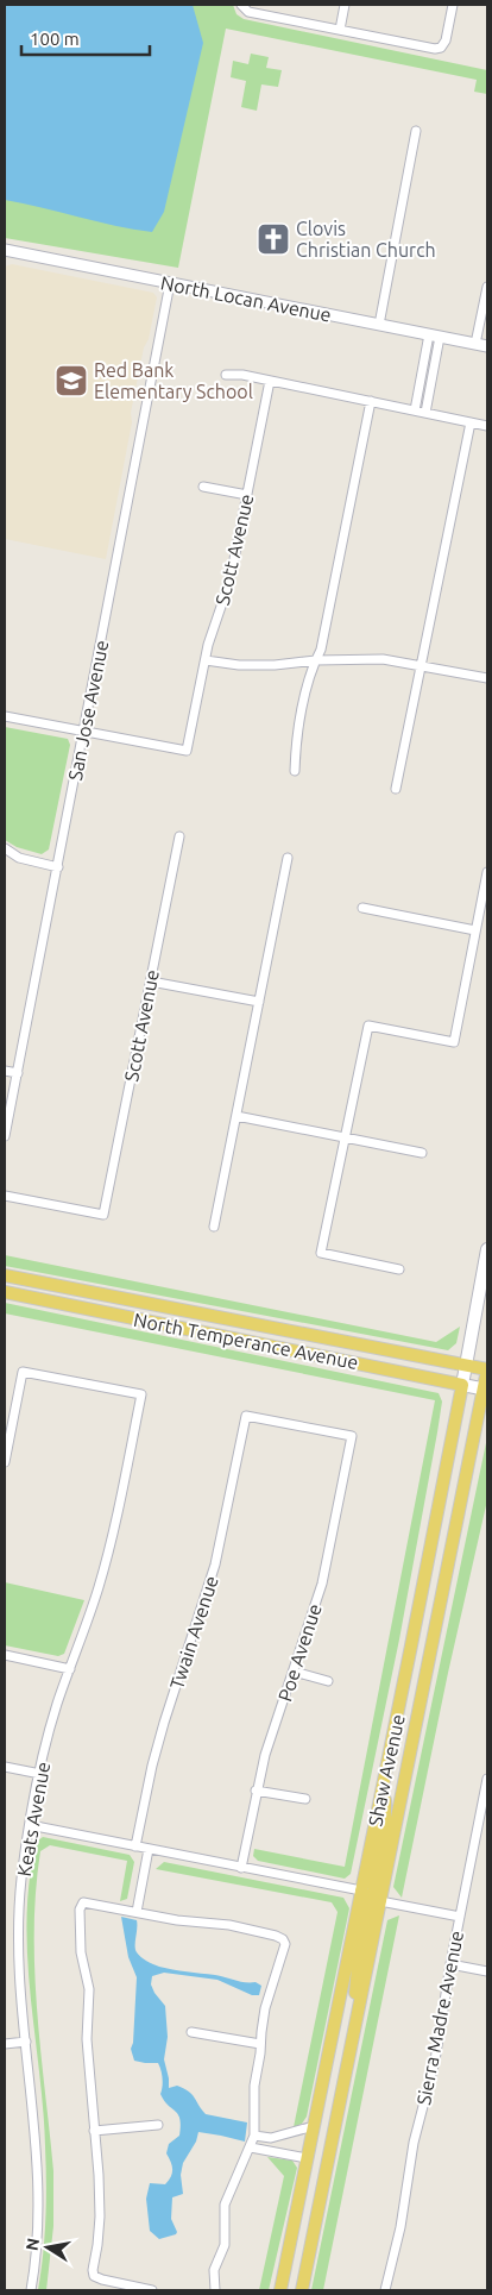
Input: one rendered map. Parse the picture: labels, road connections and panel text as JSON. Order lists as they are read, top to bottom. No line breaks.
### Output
{"streets":{"main road":["North Temperance Avenue","Shaw Avenue"],"street":["North Locan Avenue","Scott Avenue","San Jose Avenue","Twain Avenue","Poe Avenue","Keats Avenue","Sierra Madre Avenue"]},"crossings":[["North Locan Avenue","San Jose Avenue"],["Scott Avenue","San Jose Avenue"],["North Temperance Avenue","Shaw Avenue"],["Twain Avenue","Poe Avenue"]],"places":{"church":["Clovis Christian Church"],"school or university":["Red Bank Elementary School"]},"scale_bar":"100 m","north":"left"}
